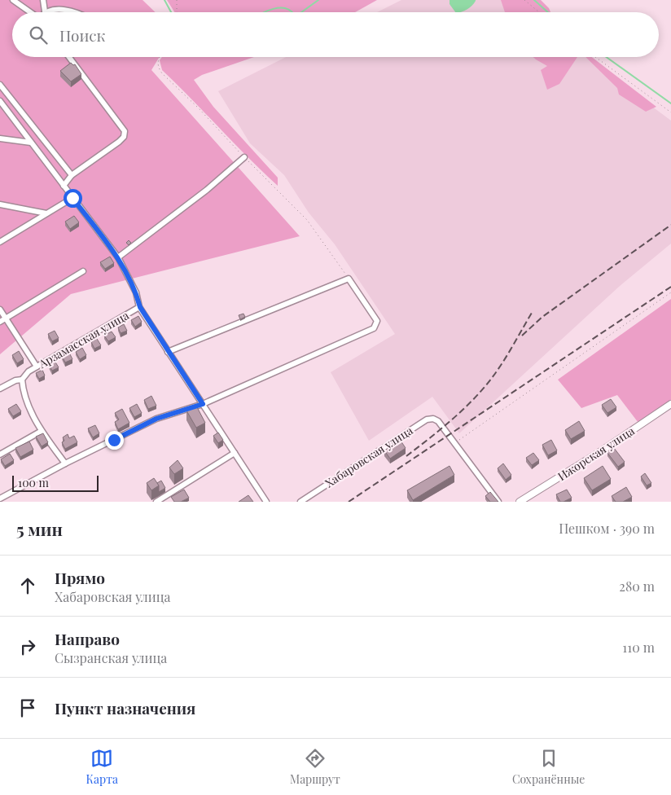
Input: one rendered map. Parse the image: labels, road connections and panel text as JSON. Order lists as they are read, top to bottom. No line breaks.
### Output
{"streets":{"street":["Арзамасская улица","Ижорская улица","Хабаровская улица"]},"scale_bar":"100 m","page":{"search":"Поиск","scale":"100 m","heading":["5 мин","Пешком · 390 m"],"list":[["Прямо","Хабаровская улица","280 m"],["Направо","Сызранская улица","110 m"],"Пункт назначения"],"nav":["Карта","Маршрут","Сохранённые"]}}
